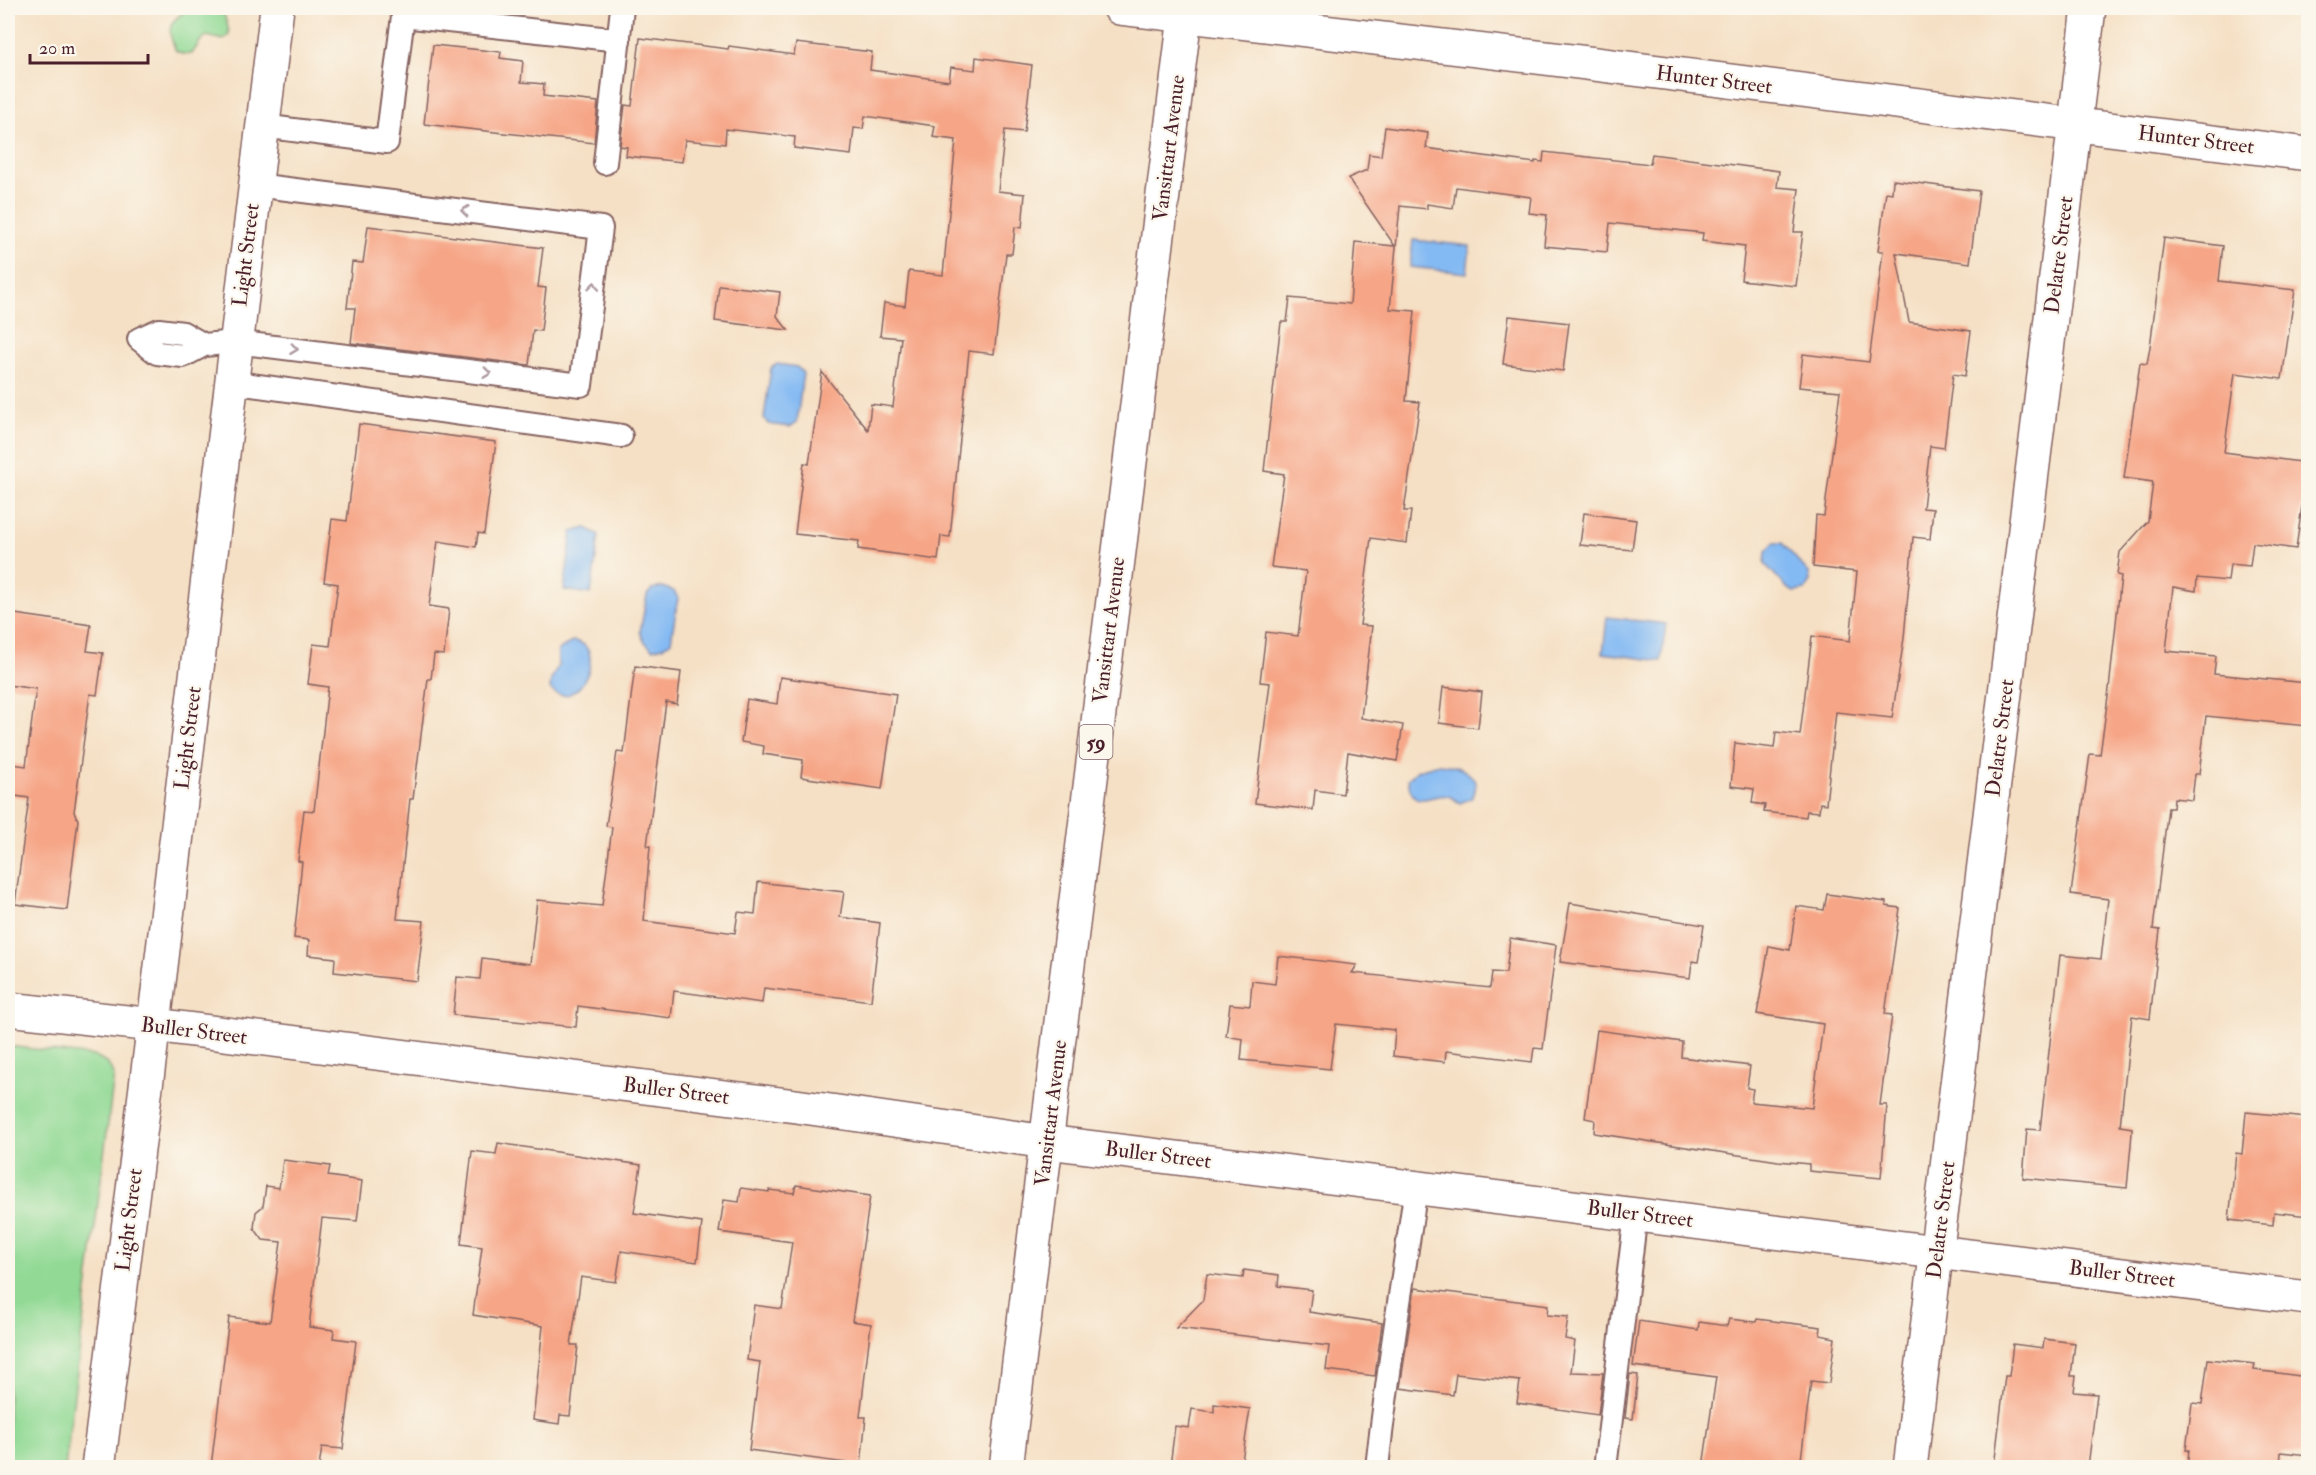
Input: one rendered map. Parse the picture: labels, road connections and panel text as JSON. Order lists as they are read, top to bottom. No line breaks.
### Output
{"streets":{"street":["Hunter Street","Vansittart Avenue","Light Street","Delatre Street","59","Buller Street"]},"crossings":[["Hunter Street","Vansittart Avenue"],["Hunter Street","Delatre Street"],["Vansittart Avenue","Buller Street"],["Light Street","Buller Street"],["Delatre Street","Buller Street"]],"scale_bar":"20 m"}
